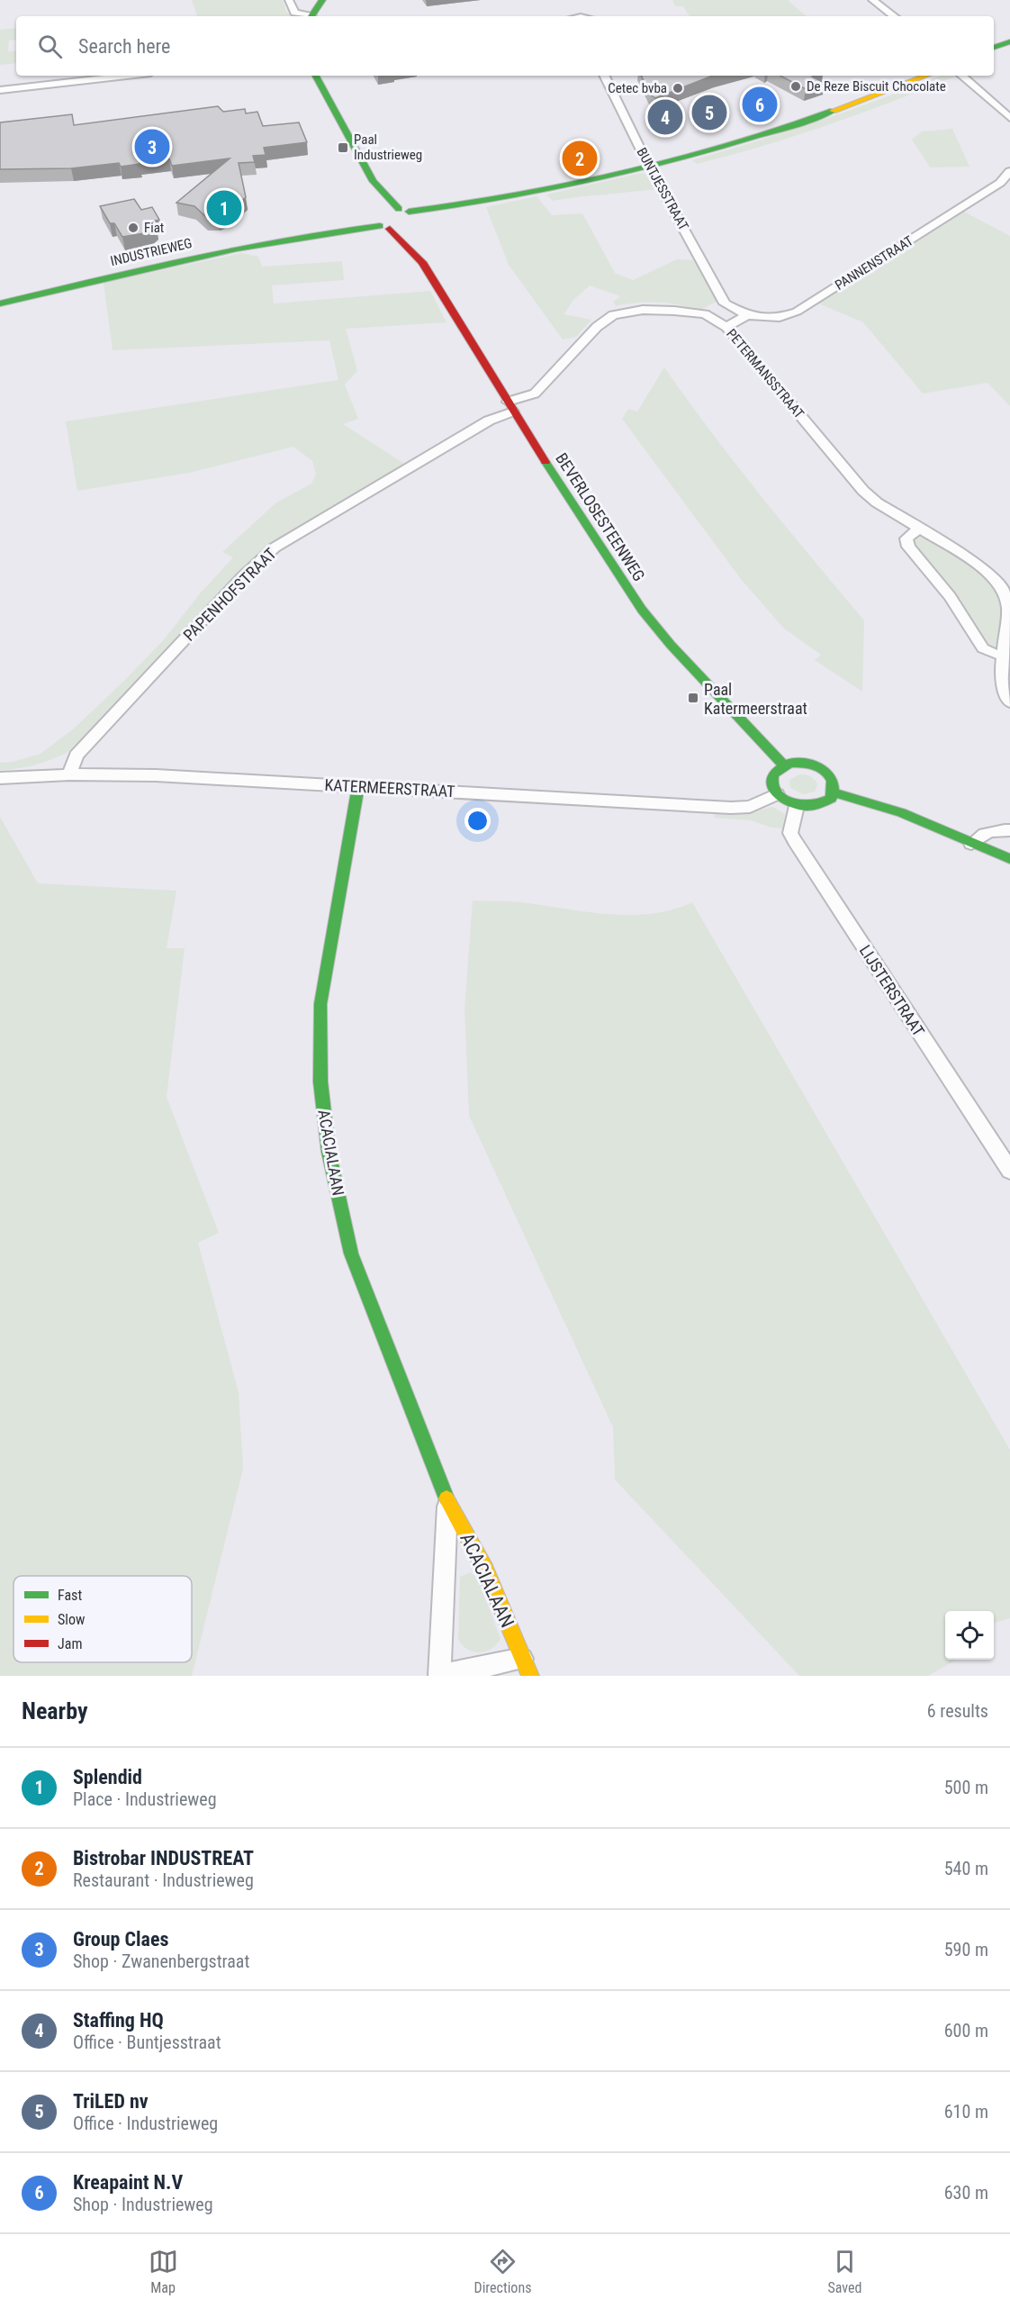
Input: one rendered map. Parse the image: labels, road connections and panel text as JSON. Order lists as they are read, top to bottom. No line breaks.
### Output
{"streets":{"street":["BUNTJESSTRAAT","INDUSTRIEWEG","PANNENSTRAAT","PETERMANSSTRAAT","BEVERLOSESTEENWEG","PAPENHOFSTRAAT","KATERMEERSTRAAT","LIJSTERSTRAAT","ACACIALAAN"]},"crossings":[["BUNTJESSTRAAT","INDUSTRIEWEG"],["INDUSTRIEWEG","BEVERLOSESTEENWEG"],["PETERMANSSTRAAT","BEVERLOSESTEENWEG"],["PETERMANSSTRAAT","PAPENHOFSTRAAT"],["BEVERLOSESTEENWEG","PAPENHOFSTRAAT"],["BEVERLOSESTEENWEG","KATERMEERSTRAAT"],["BEVERLOSESTEENWEG","LIJSTERSTRAAT"],["PAPENHOFSTRAAT","KATERMEERSTRAAT"],["KATERMEERSTRAAT","LIJSTERSTRAAT"],["KATERMEERSTRAAT","ACACIALAAN"]],"places":{"other":["De Reze Biscuit Chocolate","Cetec bvba","Fiat"],"transit":["Paal Industrieweg","Paal Katermeerstraat"]},"legend":["Fast","Slow","Jam"],"page":{"search":"Search here","pins":["6","5","4","3","2","1"],"heading":["Nearby","6 results"],"list":[{"mark":"1","name":"Splendid","note":"Place · Industrieweg","value":"500 m"},{"mark":"2","name":"Bistrobar INDUSTREAT","note":"Restaurant · Industrieweg","value":"540 m"},{"mark":"3","name":"Group Claes","note":"Shop · Zwanenbergstraat","value":"590 m"},{"mark":"4","name":"Staffing HQ","note":"Office · Buntjesstraat","value":"600 m"},{"mark":"5","name":"TriLED nv","note":"Office · Industrieweg","value":"610 m"},{"mark":"6","name":"Kreapaint N.V","note":"Shop · Industrieweg","value":"630 m"}],"nav":["Map","Directions","Saved"]}}
